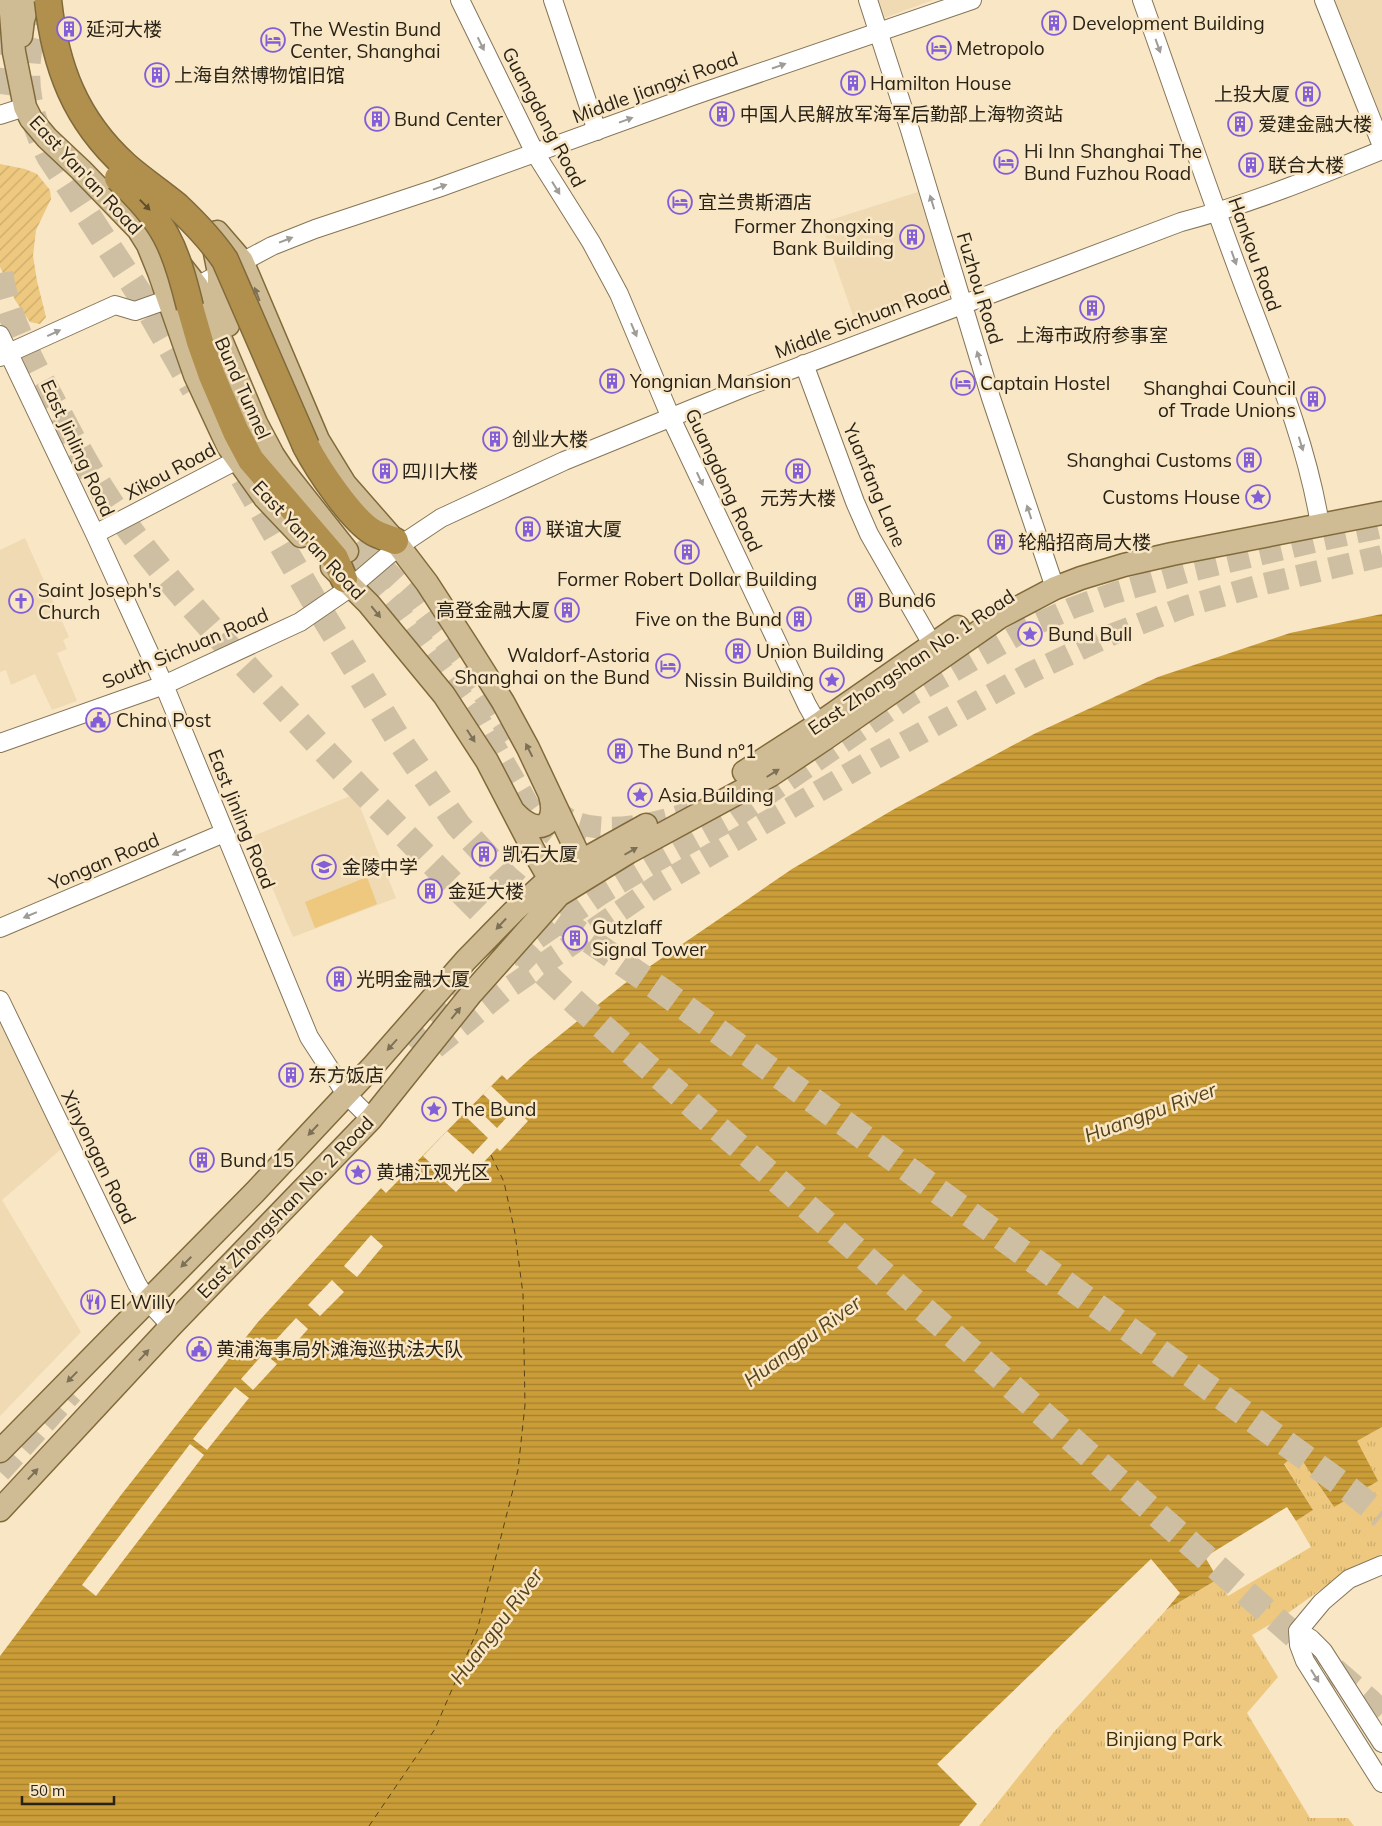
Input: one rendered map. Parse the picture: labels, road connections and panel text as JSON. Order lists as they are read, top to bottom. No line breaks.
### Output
{"streets":{"main road":["East Yan'an Road","Bund Tunnel","East Zhongshan No. 1 Road","East Zhongshan No. 2 Road"],"street":["Middle Jiangxi Road","Guangdong Road","Hankou Road","Fuzhou Road","Middle Sichuan Road","East Jinling Road","Xikou Road","Yuanfang Lane","South Sichuan Road","Yongan Road","Xinyongan Road"]},"crossings":[["Middle Jiangxi Road","Guangdong Road"],["Middle Jiangxi Road","East Yan'an Road"],["Middle Jiangxi Road","Fuzhou Road"],["Middle Jiangxi Road","Bund Tunnel"],["Middle Jiangxi Road","East Jinling Road"],["Guangdong Road","Middle Sichuan Road"],["Guangdong Road","East Zhongshan No. 1 Road"],["East Yan'an Road","Middle Sichuan Road"],["East Yan'an Road","Bund Tunnel"],["East Yan'an Road","South Sichuan Road"],["East Yan'an Road","East Zhongshan No. 1 Road"],["East Yan'an Road","East Zhongshan No. 2 Road"],["Hankou Road","Middle Sichuan Road"],["Hankou Road","East Zhongshan No. 1 Road"],["Fuzhou Road","Middle Sichuan Road"],["Fuzhou Road","East Zhongshan No. 1 Road"],["Middle Sichuan Road","Yuanfang Lane"],["Middle Sichuan Road","South Sichuan Road"],["East Jinling Road","Xikou Road"],["East Jinling Road","South Sichuan Road"],["East Jinling Road","Yongan Road"],["East Jinling Road","East Zhongshan No. 2 Road"],["Yuanfang Lane","East Zhongshan No. 1 Road"],["East Zhongshan No. 1 Road","East Zhongshan No. 2 Road"],["Xinyongan Road","East Zhongshan No. 2 Road"]],"one_way":["Middle Jiangxi Road","Guangdong Road","Hankou Road","Fuzhou Road","Yongan Road"],"water":["Huangpu River"],"parks":["Binjiang Park"],"places":{"building":["Development Building","延河大楼","上海自然博物馆旧馆","Hamilton House","上投大厦","中国人民解放军海军后勤部上海物资站","Bund Center","爱建金融大楼","联合大楼","Former Zhongxing Bank Building","上海市政府参事室","Yongnian Mansion","Shanghai Council of Trade Unions","创业大楼","Shanghai Customs","四川大楼","元芳大楼","联谊大厦","轮船招商局大楼","Former Robert Dollar Building","Bund6","高登金融大厦","Five on the Bund","Union Building","The Bund n°1","凯石大厦","金延大楼","Gutzlaff Signal Tower","光明金融大厦","东方饭店","Bund 15"],"hotel":["The Westin Bund Center, Shanghai","Metropolo","Hi Inn Shanghai The Bund Fuzhou Road","宜兰贵斯酒店","Captain Hostel","Waldorf-Astoria Shanghai on the Bund"],"place":["Customs House","Bund Bull","Nissin Building","Asia Building","The Bund","黄埔江观光区"],"church":["Saint Joseph's Church"],"public building":["China Post","黄浦海事局外滩海巡执法大队"],"school or university":["金陵中学"],"restaurant":["El Willy"]},"scale_bar":"50 m"}
